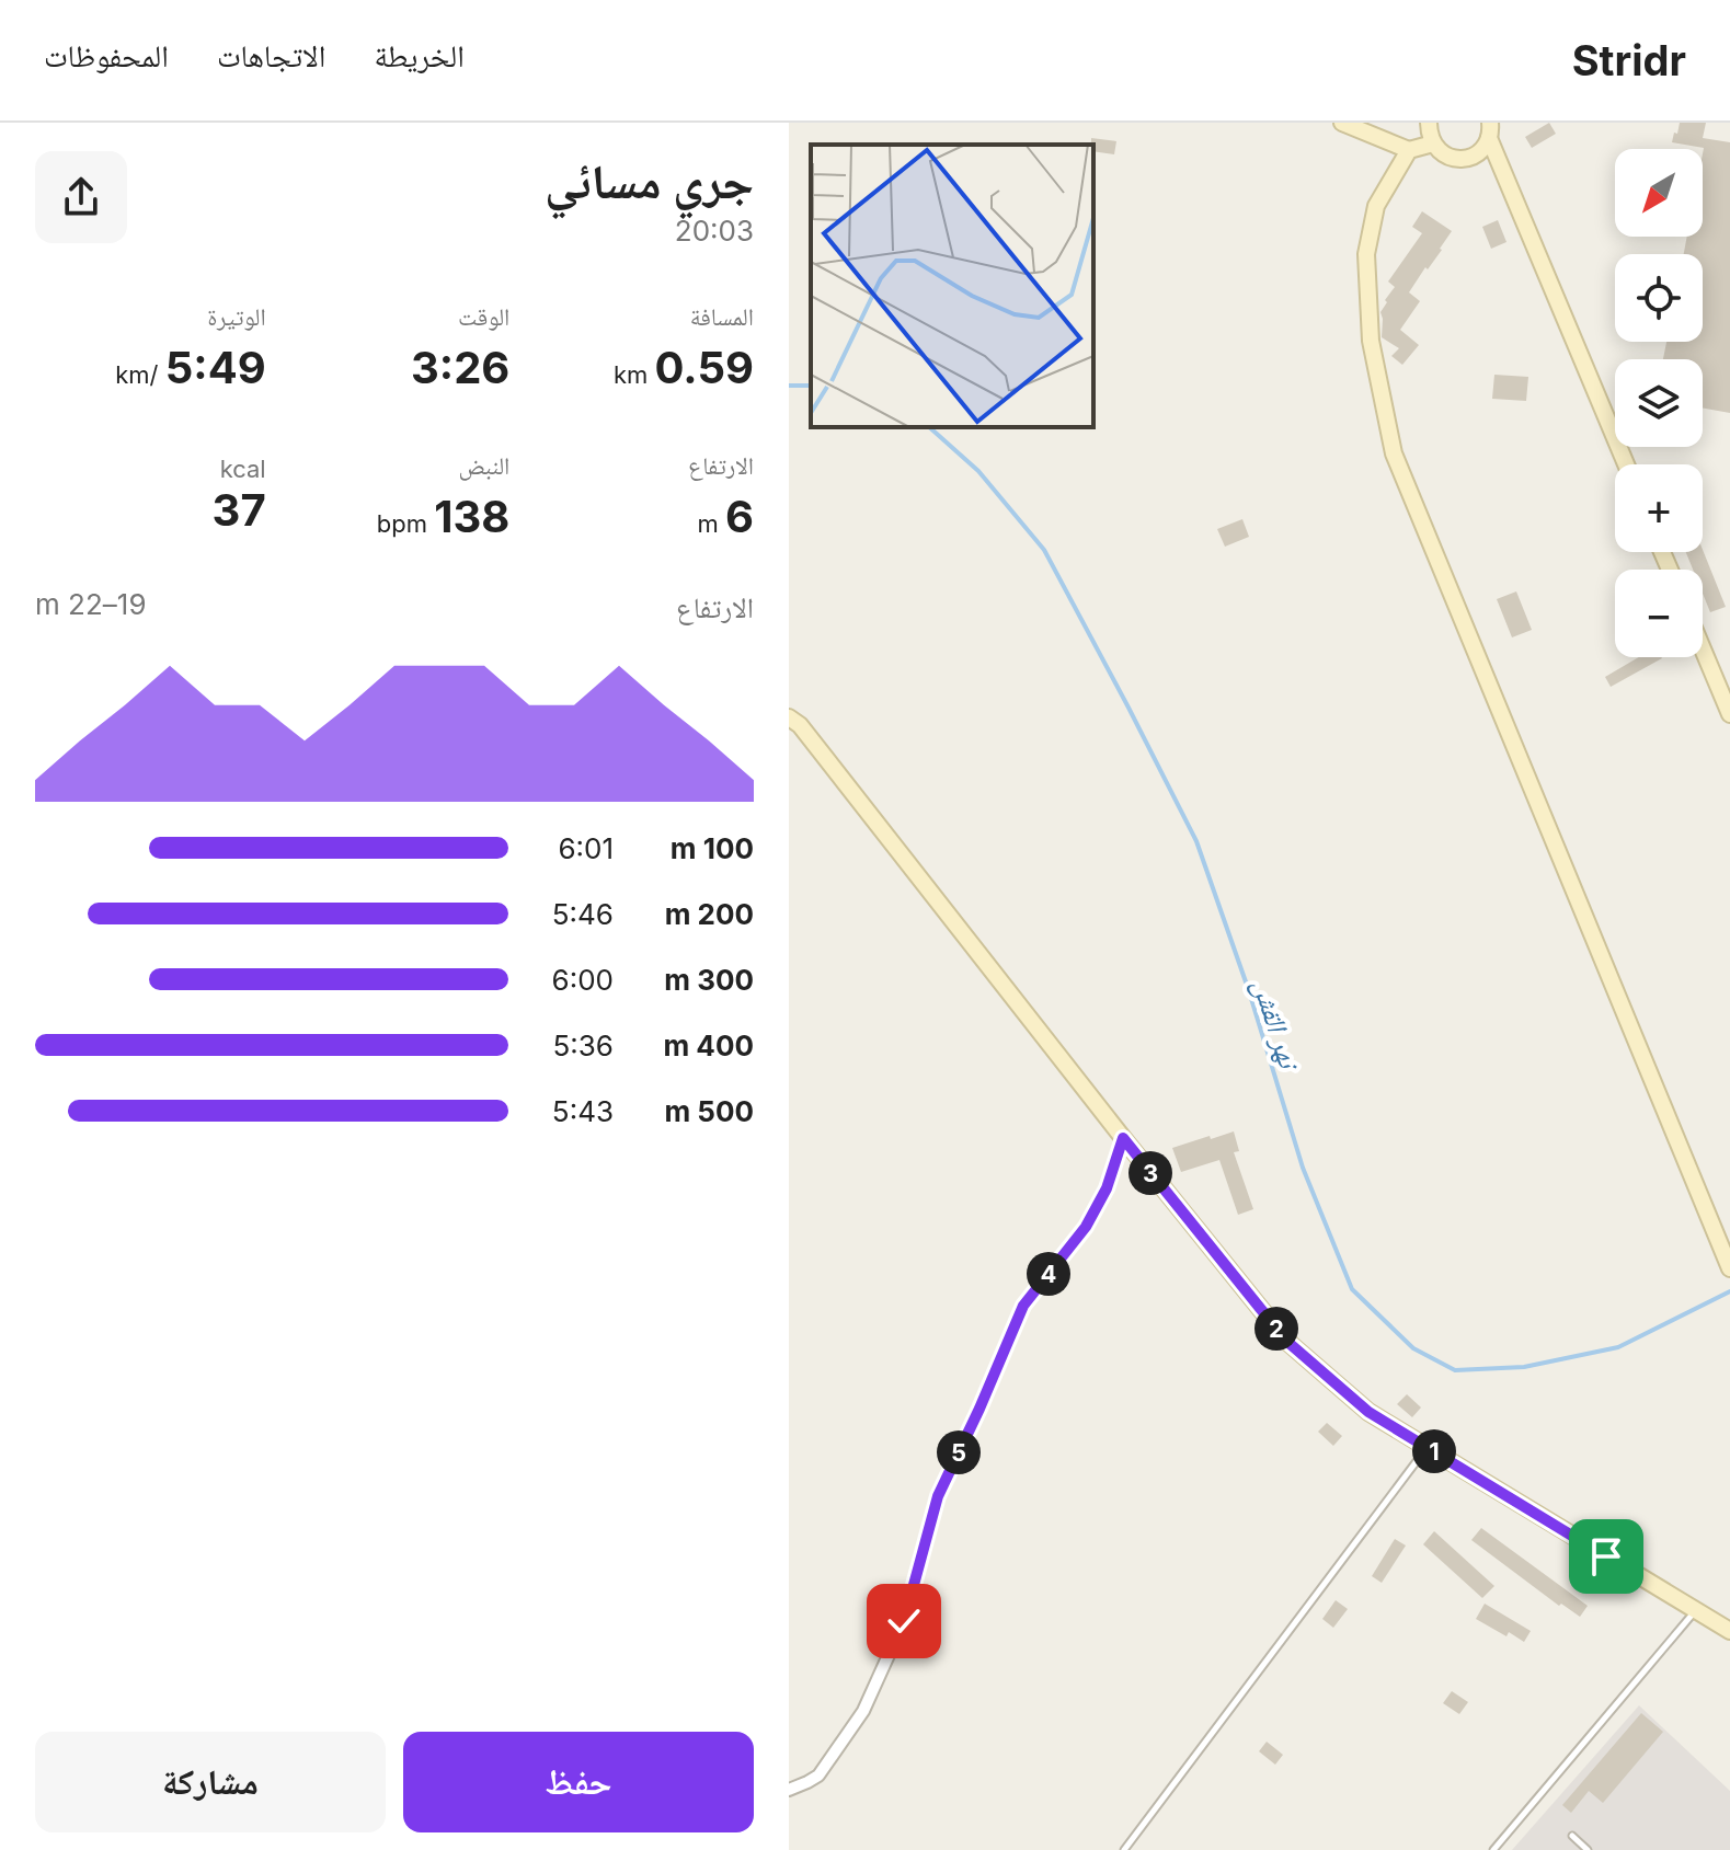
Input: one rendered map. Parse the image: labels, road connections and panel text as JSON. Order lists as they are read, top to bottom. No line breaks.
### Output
{"water":["نهر القش"],"north":"bottom left","page":{"header":"Stridr","nav":["الخريطة","الاتجاهات","المحفوظات"],"heading":["جري مسائي","20:03"],"map_buttons":["+","−"],"stats":[["المسافة","0.59 km"],["الوقت","3:26"],["الوتيرة","5:49 /km"],["الارتفاع","6 m"],["النبض","138 bpm"],["kcal","37"]],"chart":["الارتفاع","19–22 m"],"list":[{"name":"100 m","note":"6:01"},{"name":"200 m","note":"5:46"},{"name":"300 m","note":"6:00"},{"name":"400 m","note":"5:36"},{"name":"500 m","note":"5:43"}],"pins":["3","4","2","1","5"],"buttons":["حفظ","مشاركة"]}}
